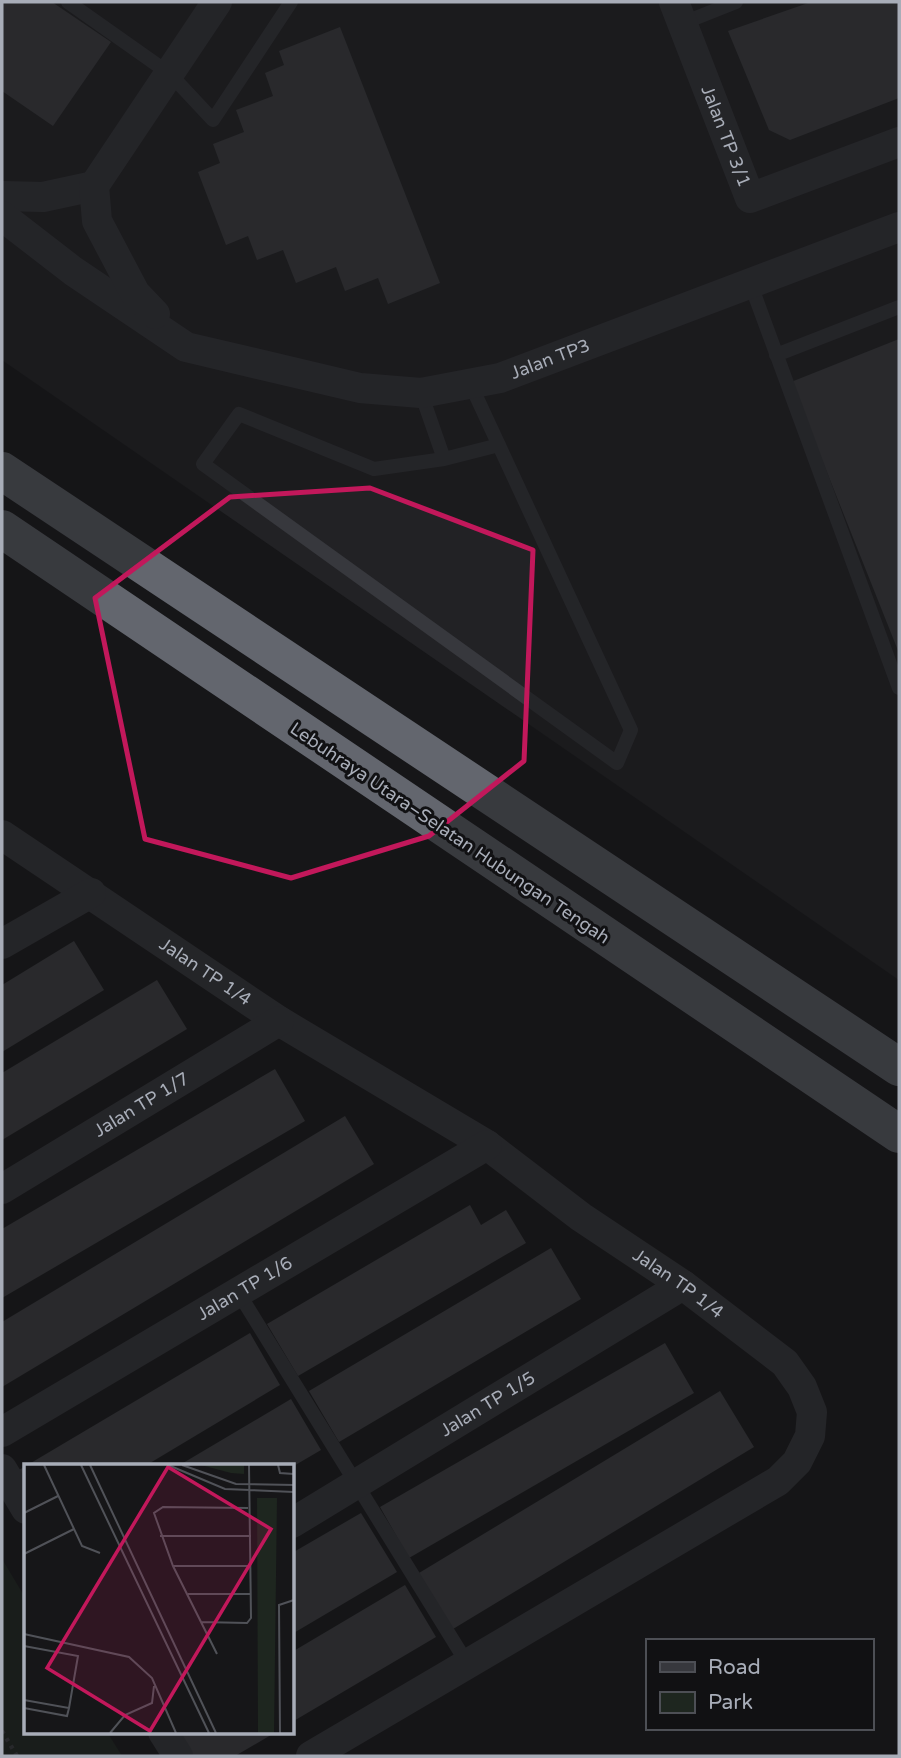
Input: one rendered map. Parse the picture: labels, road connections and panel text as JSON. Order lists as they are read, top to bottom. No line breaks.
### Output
{"streets":{"highway":["Lebuhraya Utara–Selatan Hubungan Tengah"],"street":["Jalan TP 3/1","Jalan TP3","Jalan TP 1/4","Jalan TP 1/7","Jalan TP 1/6","Jalan TP 1/5"]},"crossings":[["Jalan TP 1/4","Jalan TP 1/7"],["Jalan TP 1/4","Jalan TP 1/6"],["Jalan TP 1/4","Jalan TP 1/5"]],"legend":["Road","Park"]}
